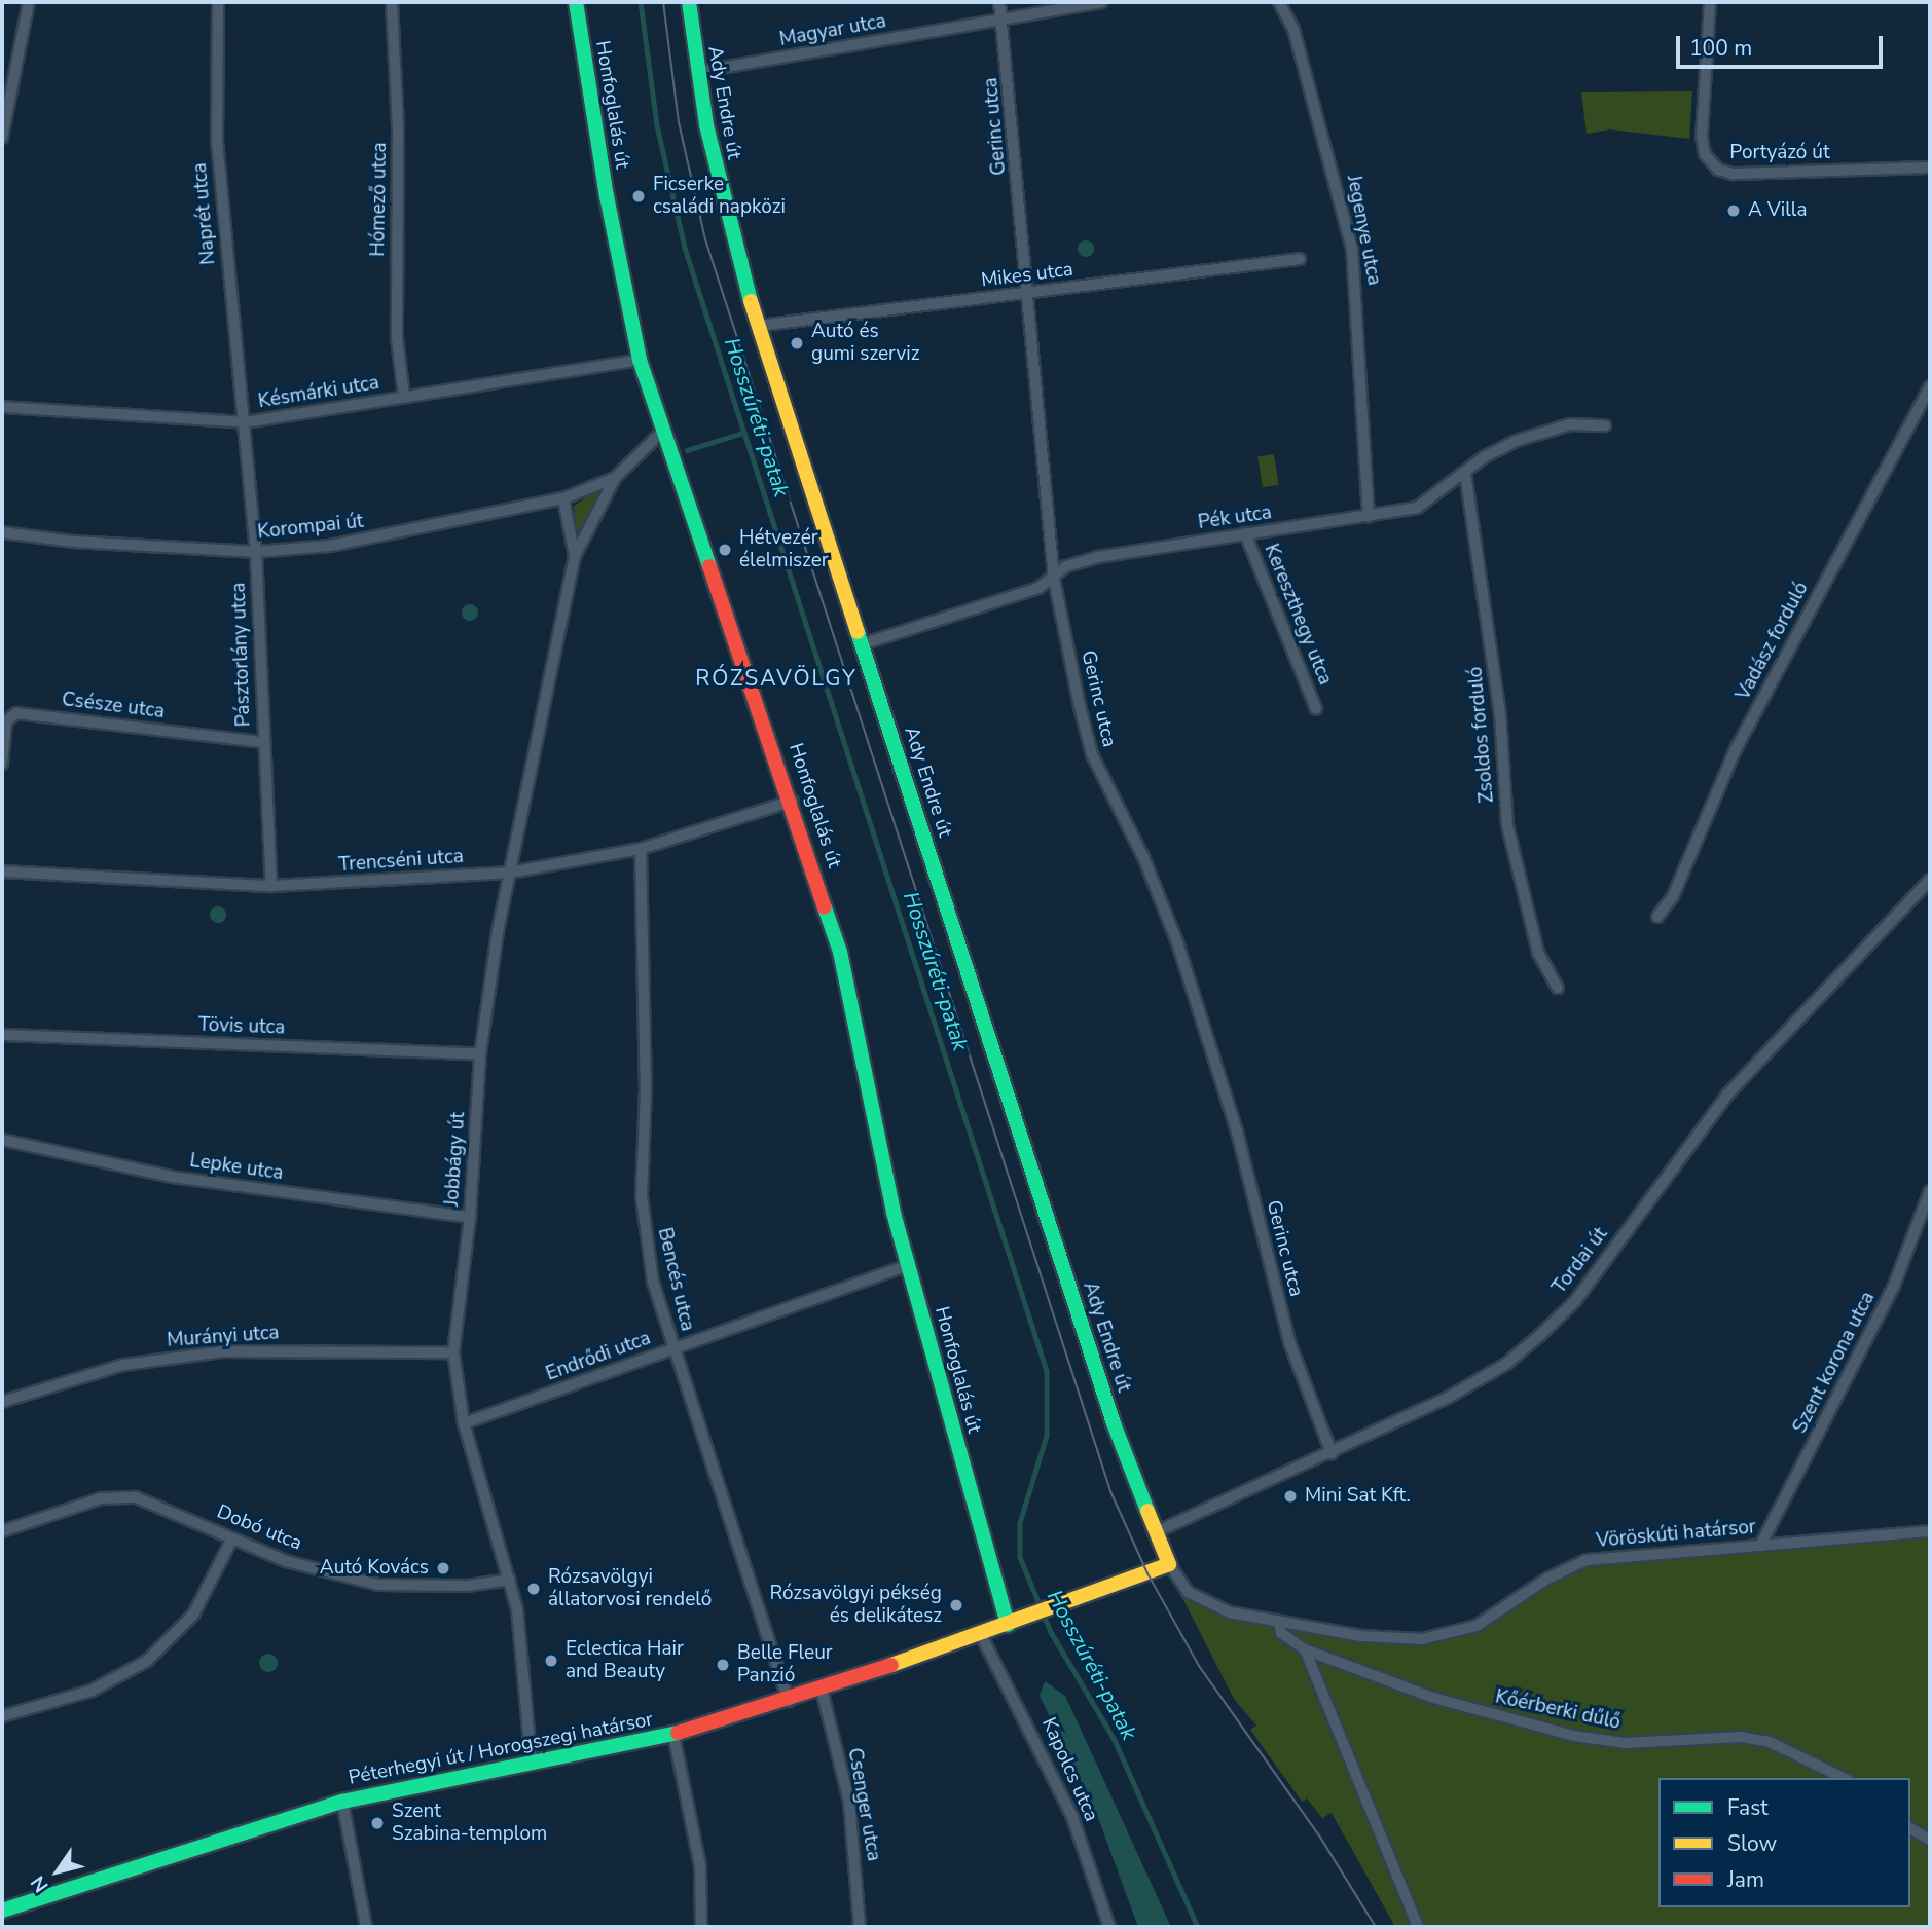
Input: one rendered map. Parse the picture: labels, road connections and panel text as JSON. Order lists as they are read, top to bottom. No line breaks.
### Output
{"streets":{"street":["Magyar utca","Ady Endre út","Honfoglalás út","Gerinc utca","Portyázó út","Hómező utca","Naprét utca","Jegenye utca","Mikes utca","Késmárki utca","Pék utca","Korompai út","Kereszthegy utca","Vadász forduló","Pásztorlány utca","Csésze utca","Zsoldos forduló","Trencséni utca","Tövis utca","Jobbágy út","Lepke utca","Tordai út","Bencés utca","Murányi utca","Endrődi utca","Szent korona utca","Dobó utca","Vöröskúti határsor","Kőérberki dűlő","Péterhegyi út / Horogszegi határsor","Kapolcs utca","Csenger utca"]},"crossings":[["Magyar utca","Ady Endre út"],["Magyar utca","Gerinc utca"],["Ady Endre út","Mikes utca"],["Ady Endre út","Pék utca"],["Ady Endre út","Tordai út"],["Ady Endre út","Vöröskúti határsor"],["Ady Endre út","Péterhegyi út / Horogszegi határsor"],["Honfoglalás út","Késmárki utca"],["Honfoglalás út","Trencséni utca"],["Honfoglalás út","Jobbágy út"],["Honfoglalás út","Endrődi utca"],["Honfoglalás út","Péterhegyi út / Horogszegi határsor"],["Gerinc utca","Mikes utca"],["Gerinc utca","Pék utca"],["Gerinc utca","Tordai út"],["Hómező utca","Késmárki utca"],["Naprét utca","Késmárki utca"],["Naprét utca","Pásztorlány utca"],["Jegenye utca","Pék utca"],["Késmárki utca","Pásztorlány utca"],["Pék utca","Kereszthegy utca"],["Pék utca","Zsoldos forduló"],["Korompai út","Pásztorlány utca"],["Korompai út","Jobbágy út"],["Pásztorlány utca","Csésze utca"],["Pásztorlány utca","Trencséni utca"],["Trencséni utca","Jobbágy út"],["Trencséni utca","Bencés utca"],["Tövis utca","Jobbágy út"],["Jobbágy út","Lepke utca"],["Jobbágy út","Murányi utca"],["Jobbágy út","Endrődi utca"],["Jobbágy út","Dobó utca"],["Jobbágy út","Péterhegyi út / Horogszegi határsor"],["Bencés utca","Endrődi utca"],["Bencés utca","Péterhegyi út / Horogszegi határsor"],["Szent korona utca","Vöröskúti határsor"],["Vöröskúti határsor","Kőérberki dűlő"],["Vöröskúti határsor","Péterhegyi út / Horogszegi határsor"],["Péterhegyi út / Horogszegi határsor","Kapolcs utca"],["Péterhegyi út / Horogszegi határsor","Csenger utca"]],"districts":["RÓZSAVÖLGY"],"water":["Hosszúréti-patak"],"places":["Ficserke családi napközi","A Villa","Autó és gumi szerviz","Hétvezér élelmiszer","Mini Sat Kft.","Autó Kovács","Rózsavölgyi állatorvosi rendelő","Rózsavölgyi pékség és delikátesz","Eclectica Hair and Beauty","Belle Fleur Panzió","Szent Szabina-templom"],"legend":["Fast","Slow","Jam"],"scale_bar":"100 m","north":"bottom left"}
